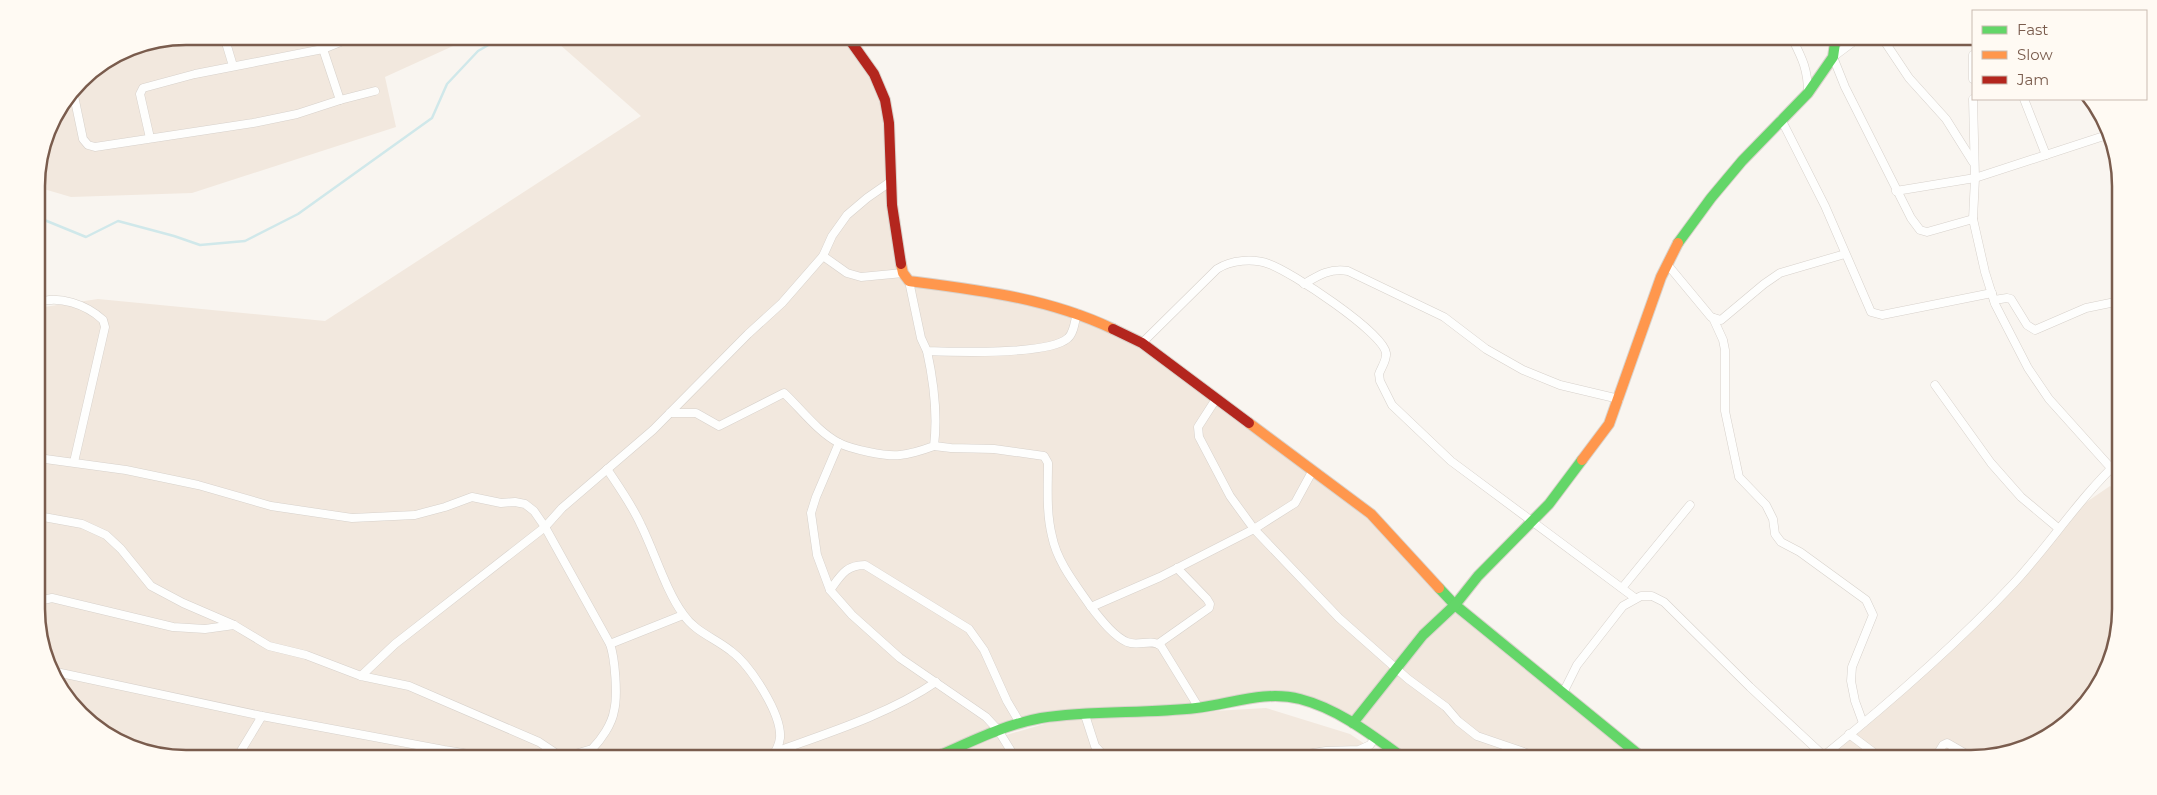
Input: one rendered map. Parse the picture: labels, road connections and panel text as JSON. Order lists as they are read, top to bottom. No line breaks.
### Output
{"legend":["Fast","Slow","Jam"]}
